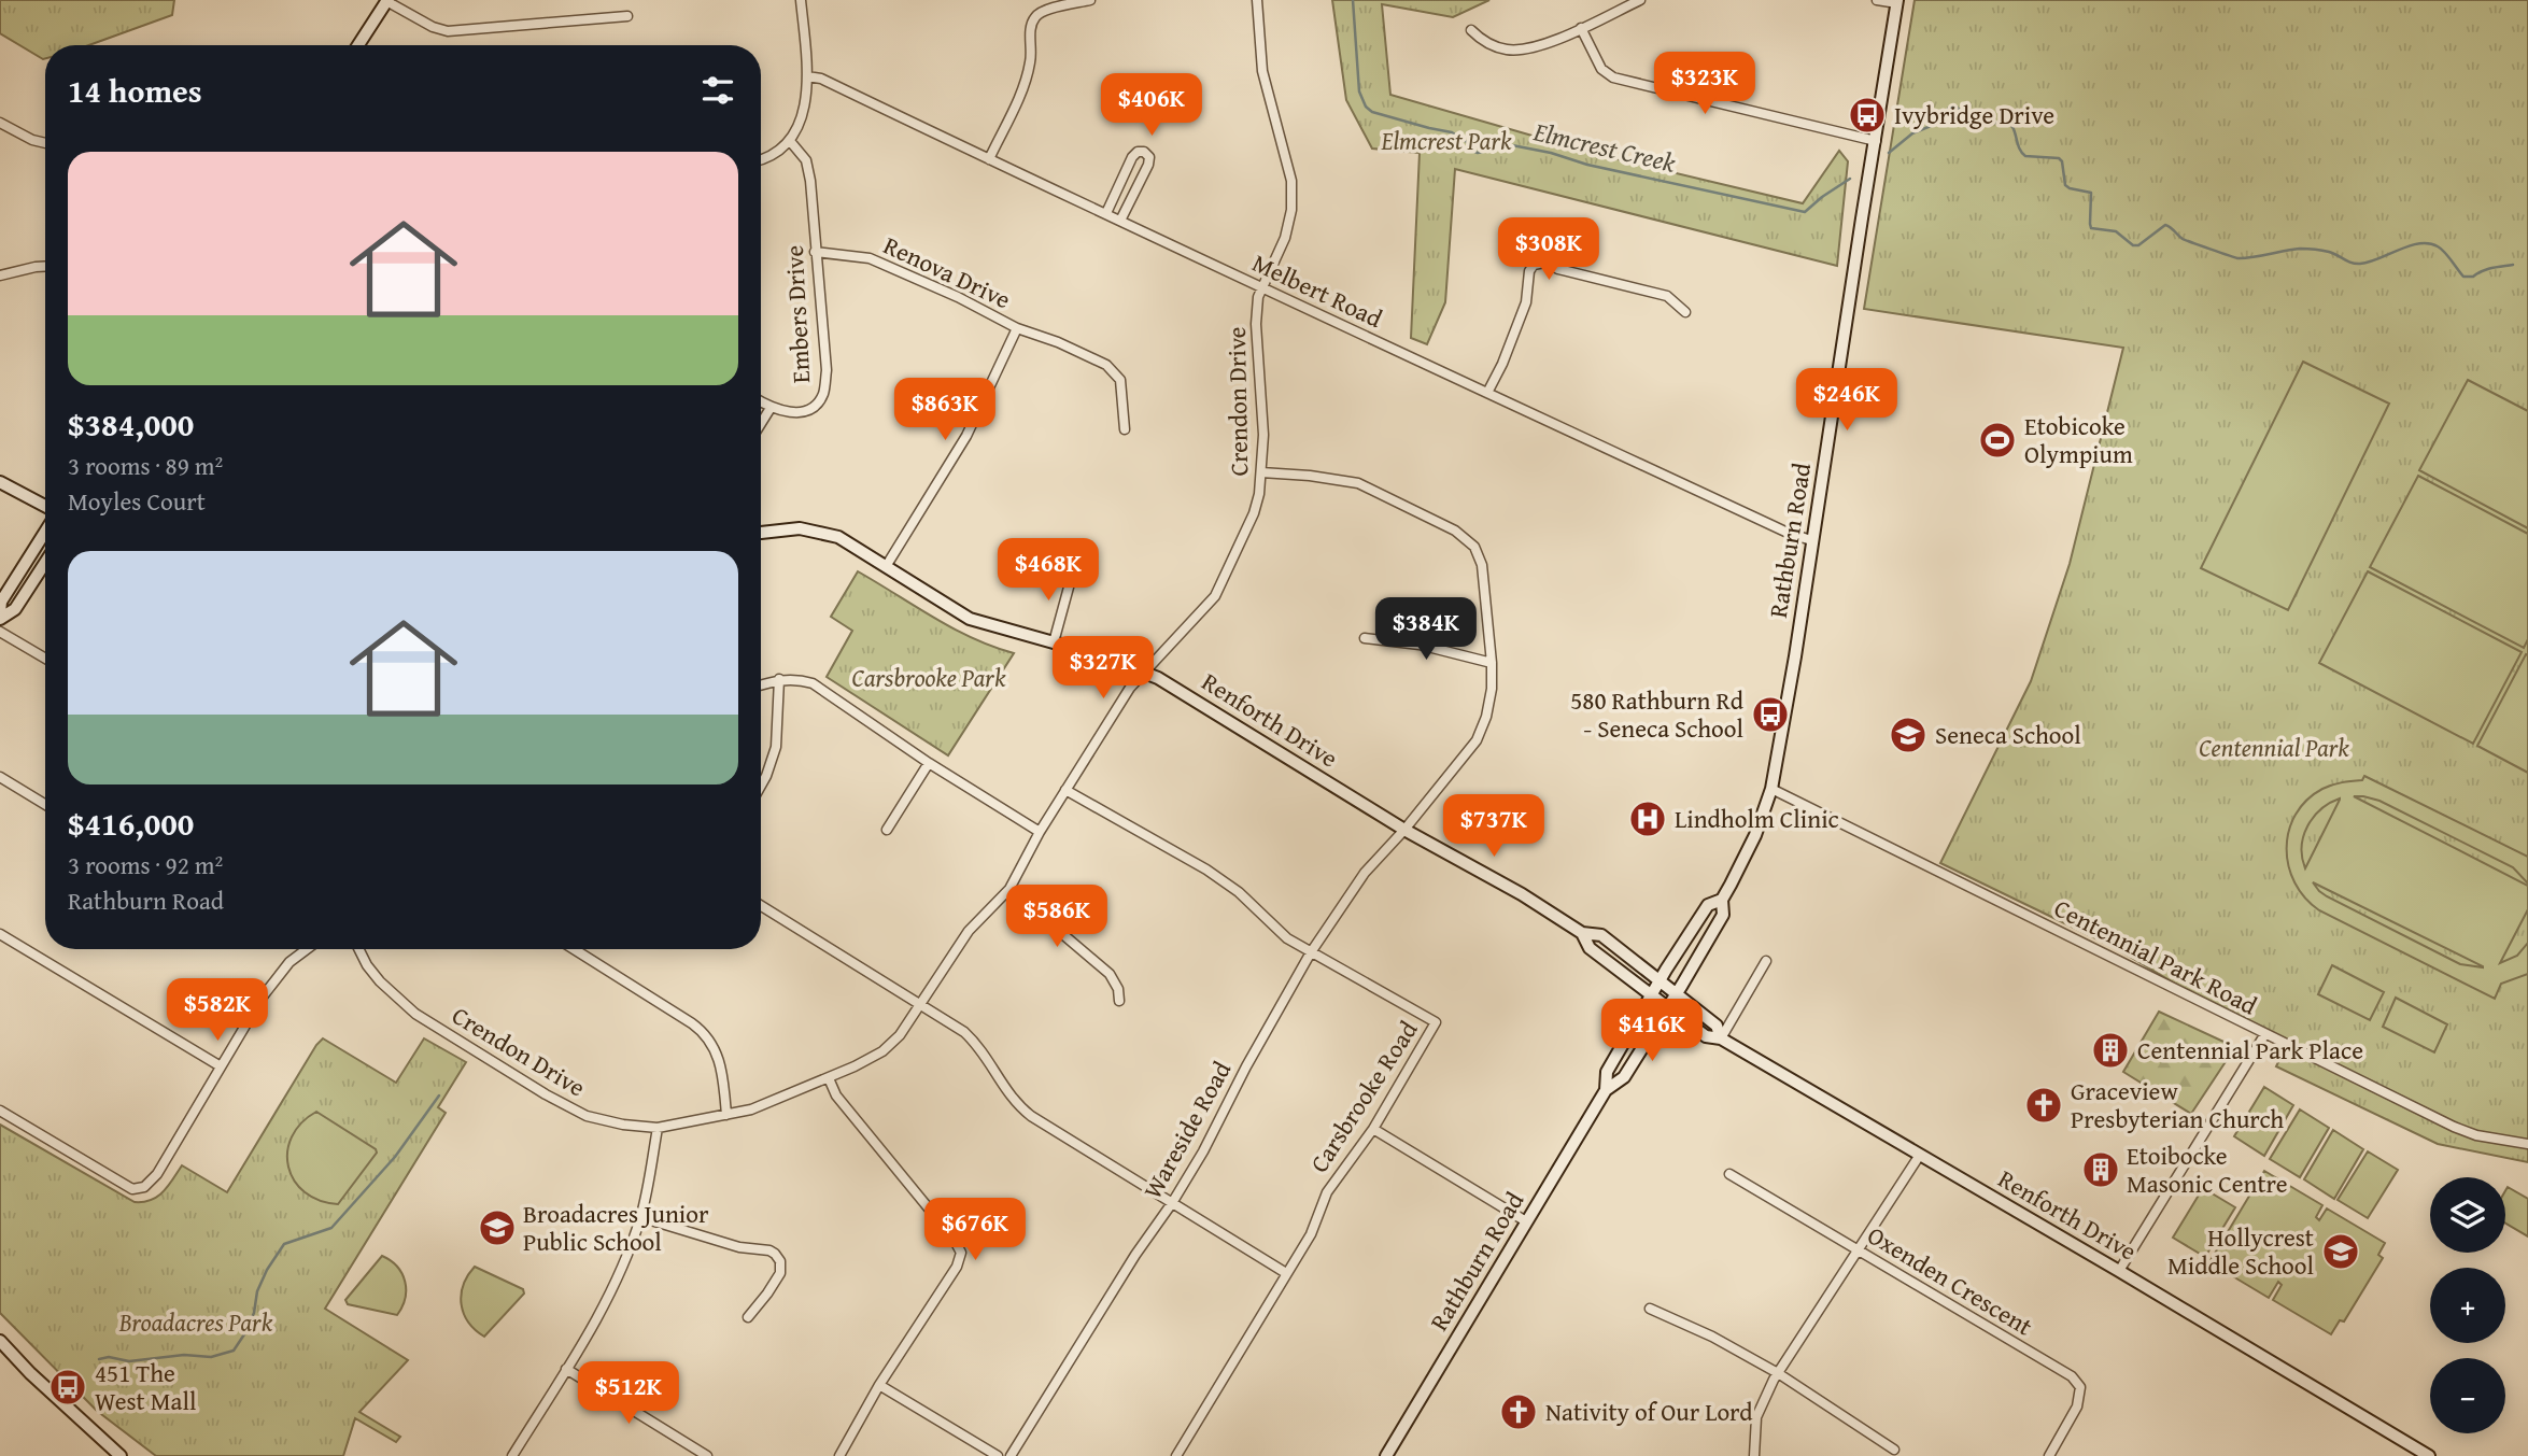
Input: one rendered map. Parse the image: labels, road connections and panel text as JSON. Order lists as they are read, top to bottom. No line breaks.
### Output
{"streets":{"street":["Renova Drive","Melbert Road","Embers Drive","Crendon Drive","Rathburn Road","Renforth Drive","Centennial Park Road","Carsbrooke Road","Wareside Road","Oxenden Crescent"]},"crossings":[["Renova Drive","Embers Drive"],["Renova Drive","Renforth Drive"],["Melbert Road","Crendon Drive"],["Melbert Road","Rathburn Road"],["Crendon Drive","Renforth Drive"],["Crendon Drive","Carsbrooke Road"],["Crendon Drive","Wareside Road"],["Rathburn Road","Renforth Drive"],["Rathburn Road","Centennial Park Road"],["Renforth Drive","Wareside Road"],["Carsbrooke Road","Wareside Road"]],"water":["Elmcrest Creek"],"parks":["Elmcrest Park","Carsbrooke Park","Centennial Park","Broadacres Park"],"places":{"bus stop":["Ivybridge Drive","580 Rathburn Rd - Seneca School","451 The West Mall"],"sports":["Etobicoke Olympium"],"school or university":["Seneca School","Broadacres Junior Public School","Hollycrest Middle School"],"hospital":["Lindholm Clinic"],"building":["Centennial Park Place","Etoibocke Masonic Centre"],"church":["Graceview Presbyterian Church","Nativity of Our Lord"]},"page":{"heading":"14 homes","price":["$323K","$406K","$308K","$246K","$863K","$468K","$384K","$327K","$737K","$586K","$582K","$416K","$676K","$512K"],"list":[{"name":"$384,000","note":"3 rooms · 89 m² · Moyles Court"},{"name":"$416,000","note":"3 rooms · 92 m² · Rathburn Road"}],"map_buttons":["+","−"]}}
